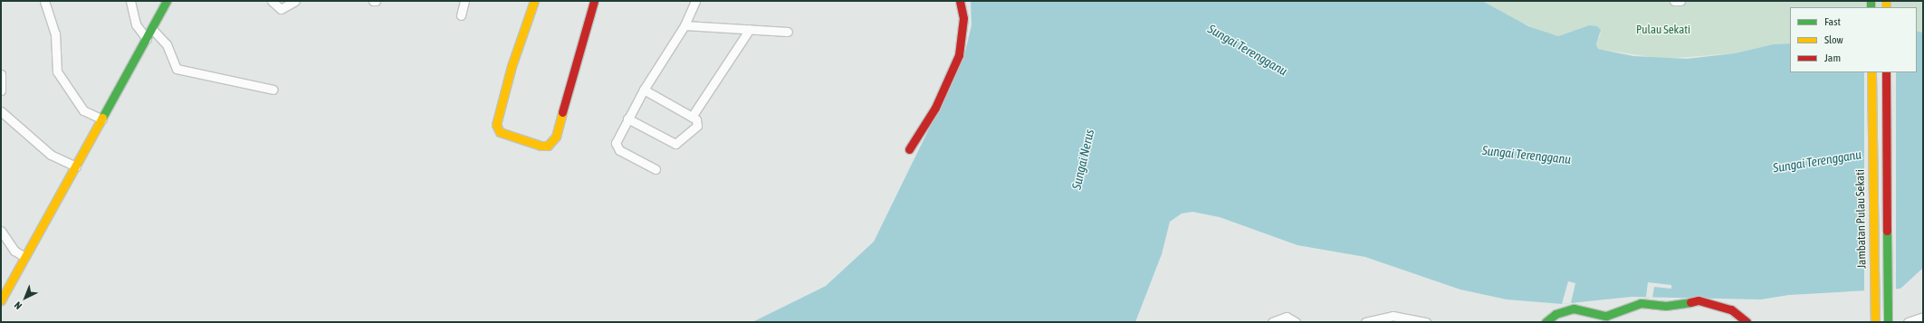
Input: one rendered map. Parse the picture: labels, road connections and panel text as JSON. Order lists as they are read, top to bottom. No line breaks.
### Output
{"streets":{"street":["Jambatan Pulau Sekati"]},"water":["Sungai Terengganu","Sungai Nerus"],"parks":["Pulau Sekati"],"legend":["Fast","Slow","Jam"],"north":"bottom left"}
